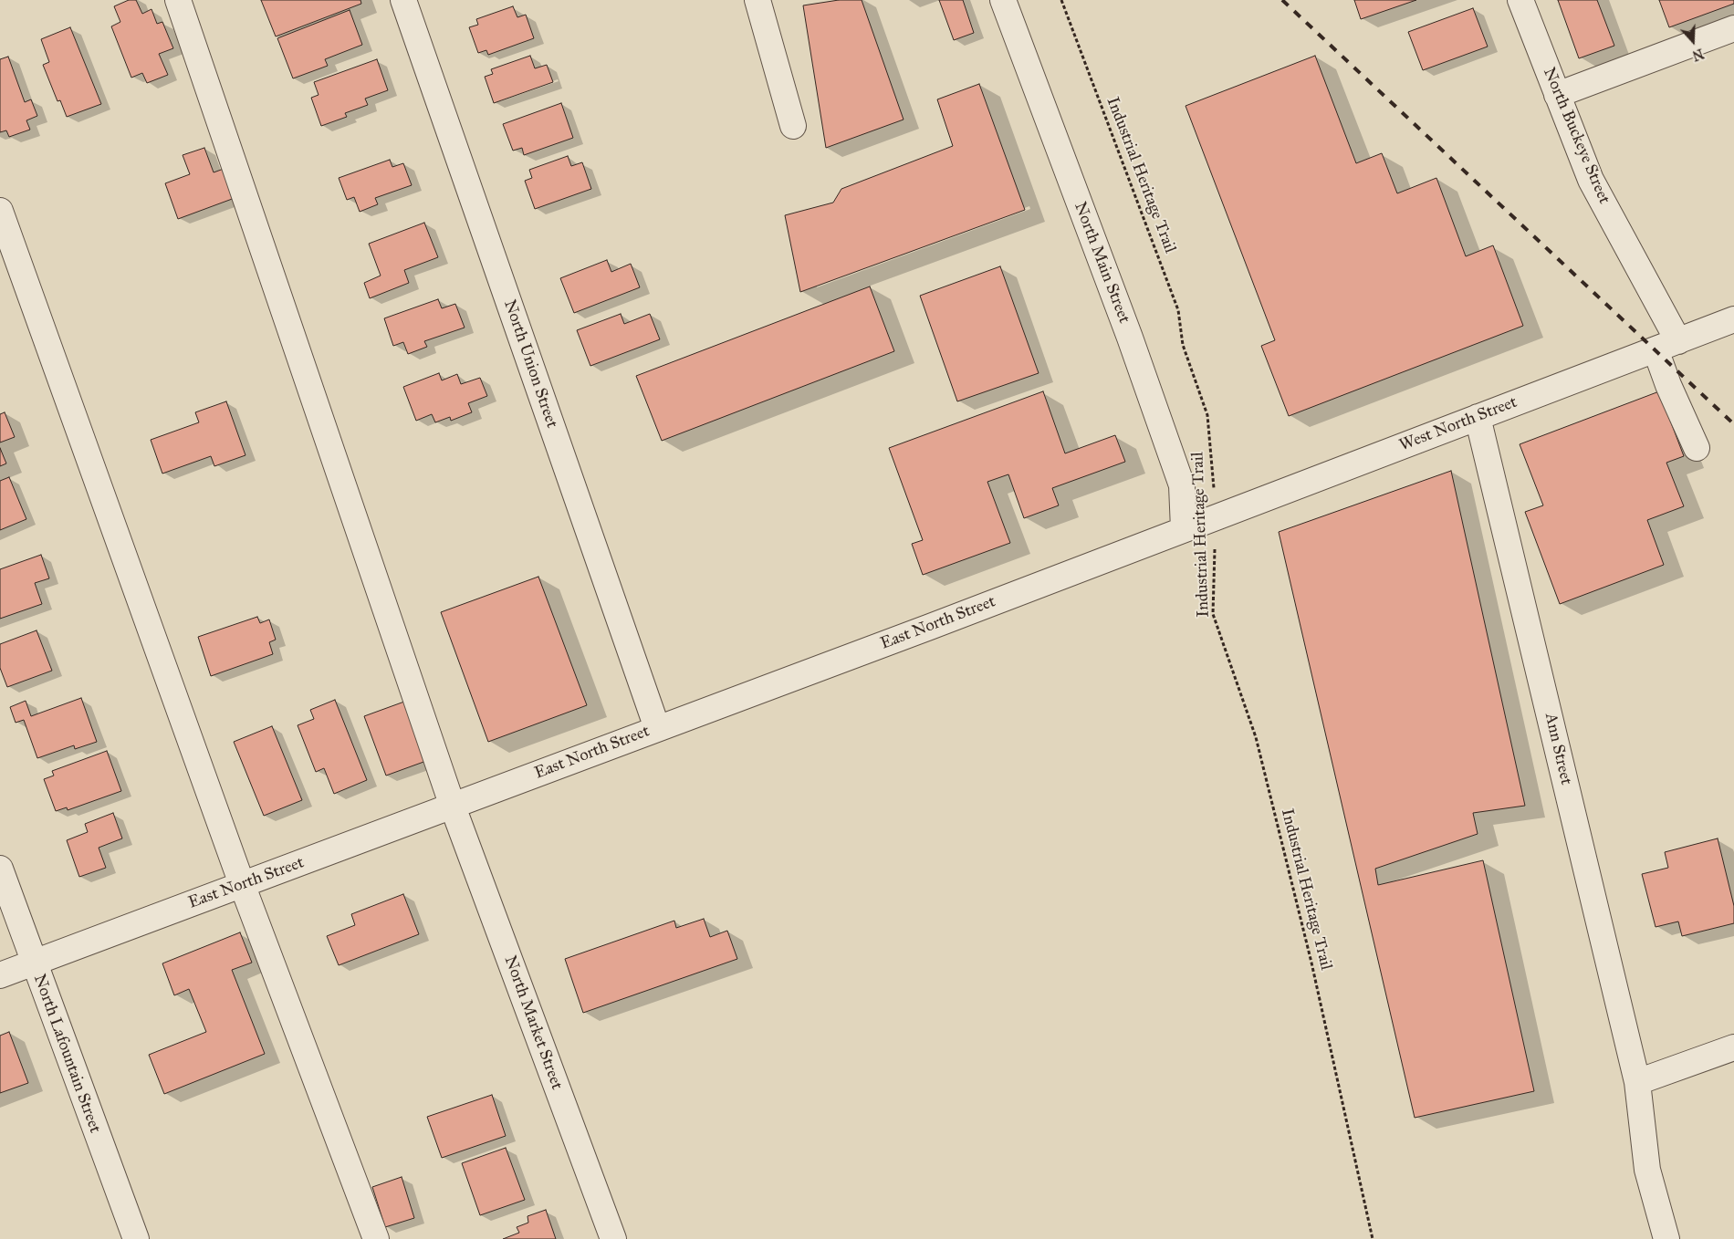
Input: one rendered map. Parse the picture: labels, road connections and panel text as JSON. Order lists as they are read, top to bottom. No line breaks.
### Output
{"streets":{"street":["North Buckeye Street","North Main Street","North Union Street","West North Street","East North Street","Ann Street","North Market Street","North Lafountain Street"],"path":["Industrial Heritage Trail"]},"crossings":[["North Buckeye Street","West North Street"],["Industrial Heritage Trail","West North Street"],["North Main Street","West North Street"],["North Main Street","East North Street"],["North Union Street","East North Street"],["West North Street","East North Street"],["West North Street","Ann Street"],["East North Street","North Market Street"],["East North Street","North Lafountain Street"]],"north":"bottom"}
